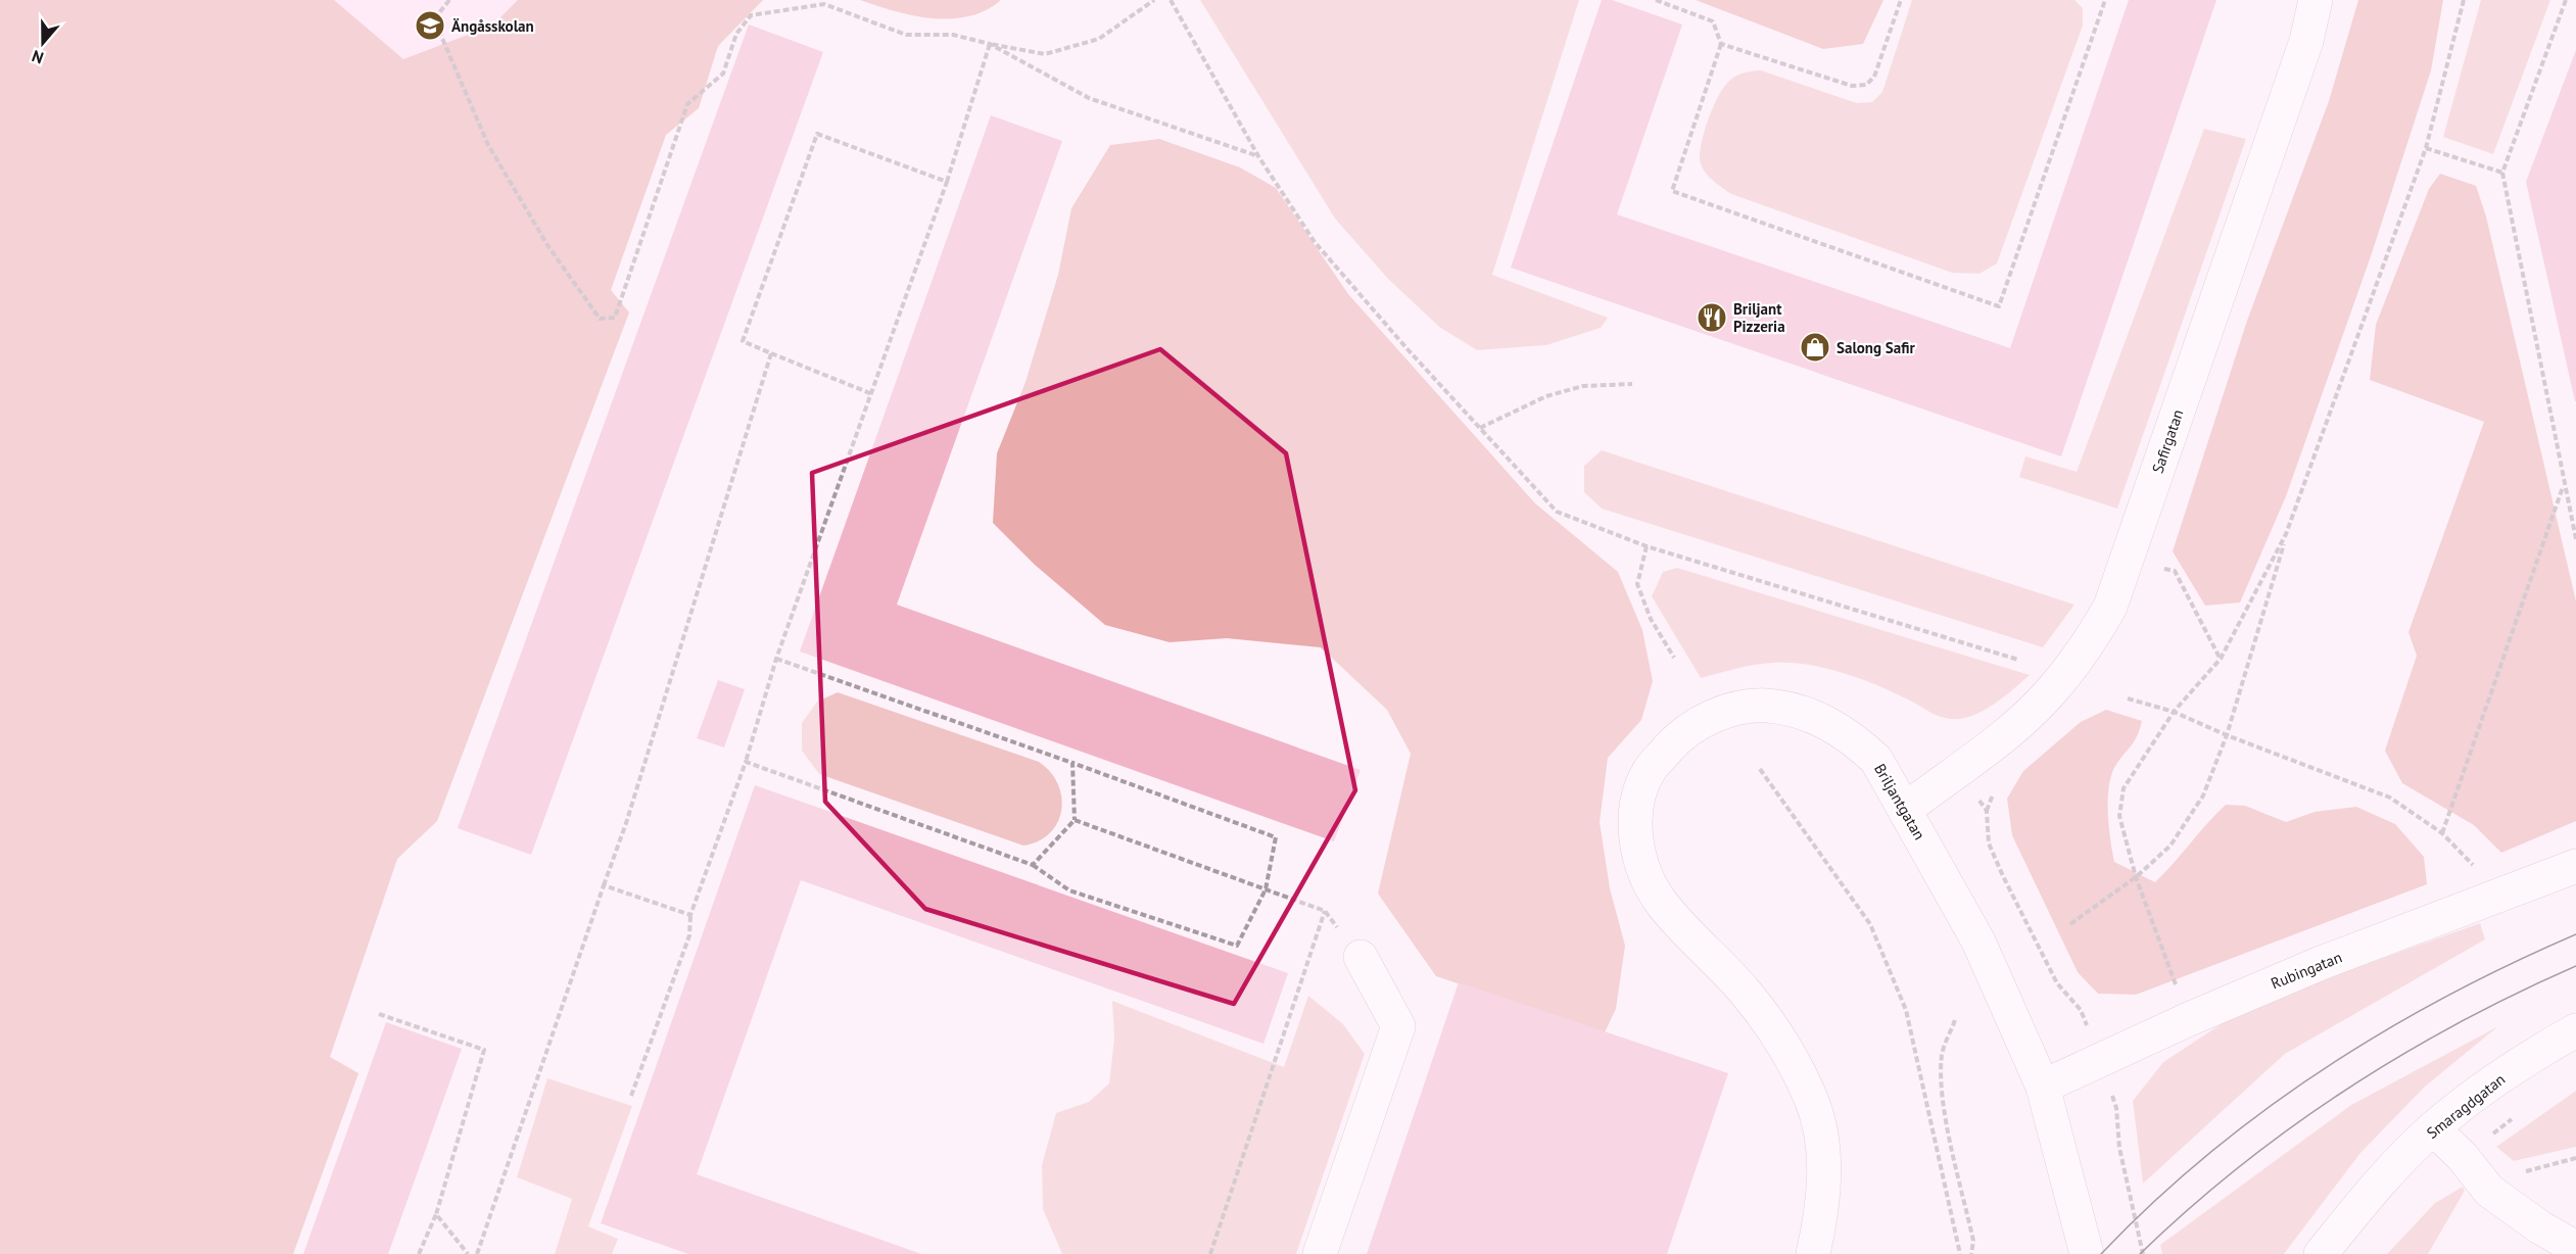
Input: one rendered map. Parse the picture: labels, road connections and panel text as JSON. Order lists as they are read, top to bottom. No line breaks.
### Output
{"streets":{"street":["Safirgatan","Briljantgatan","Rubingatan","Smaragdgatan"]},"crossings":[["Safirgatan","Briljantgatan"],["Briljantgatan","Rubingatan"]],"places":{"school or university":["Ängåsskolan"],"restaurant":["Briljant Pizzeria"],"shop":["Salong Safir"]},"north":"bottom"}
